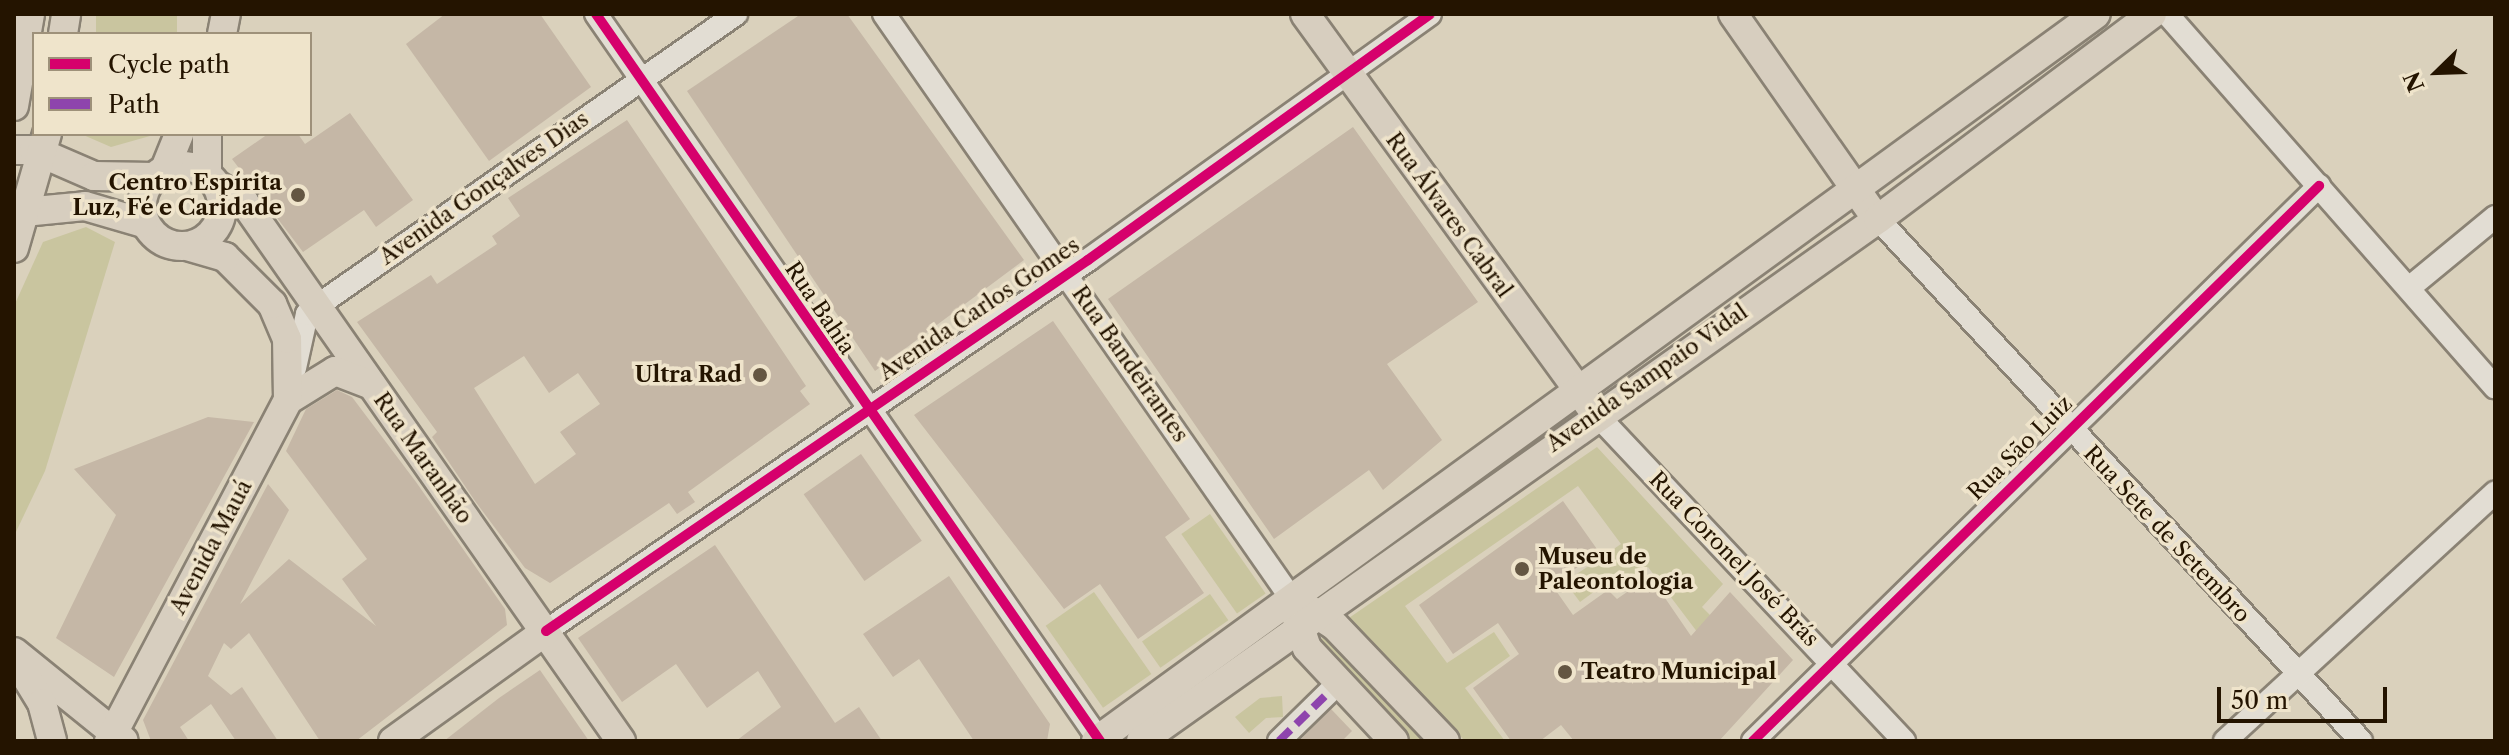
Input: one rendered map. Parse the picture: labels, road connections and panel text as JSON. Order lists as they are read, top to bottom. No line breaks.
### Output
{"streets":{"main road":["Rua Álvares Cabral","Avenida Carlos Gomes","Avenida Sampaio Vidal","Rua Maranhão","Avenida Mauá"],"street":["Avenida Gonçalves Dias","Rua Bahia","Rua Bandeirantes","Rua São Luiz","Rua Sete de Setembro","Rua Coronel José Brás"]},"crossings":[["Avenida Gonçalves Dias","Rua Bahia"],["Avenida Gonçalves Dias","Rua Maranhão"],["Rua Álvares Cabral","Avenida Carlos Gomes"],["Rua Álvares Cabral","Avenida Sampaio Vidal"],["Rua Álvares Cabral","Rua Coronel José Brás"],["Rua Bahia","Avenida Carlos Gomes"],["Rua Bahia","Avenida Sampaio Vidal"],["Avenida Carlos Gomes","Rua Bandeirantes"],["Avenida Carlos Gomes","Rua Maranhão"],["Rua Bandeirantes","Avenida Sampaio Vidal"],["Avenida Sampaio Vidal","Rua Sete de Setembro"],["Avenida Sampaio Vidal","Rua Coronel José Brás"],["Rua São Luiz","Rua Sete de Setembro"],["Rua São Luiz","Rua Coronel José Brás"],["Rua Maranhão","Avenida Mauá"]],"places":["Centro Espírita Luz, Fé e Caridade","Ultra Rad","Museu de Paleontologia","Teatro Municipal"],"legend":["Cycle path","Path"],"scale_bar":"50 m","north":"bottom left"}
